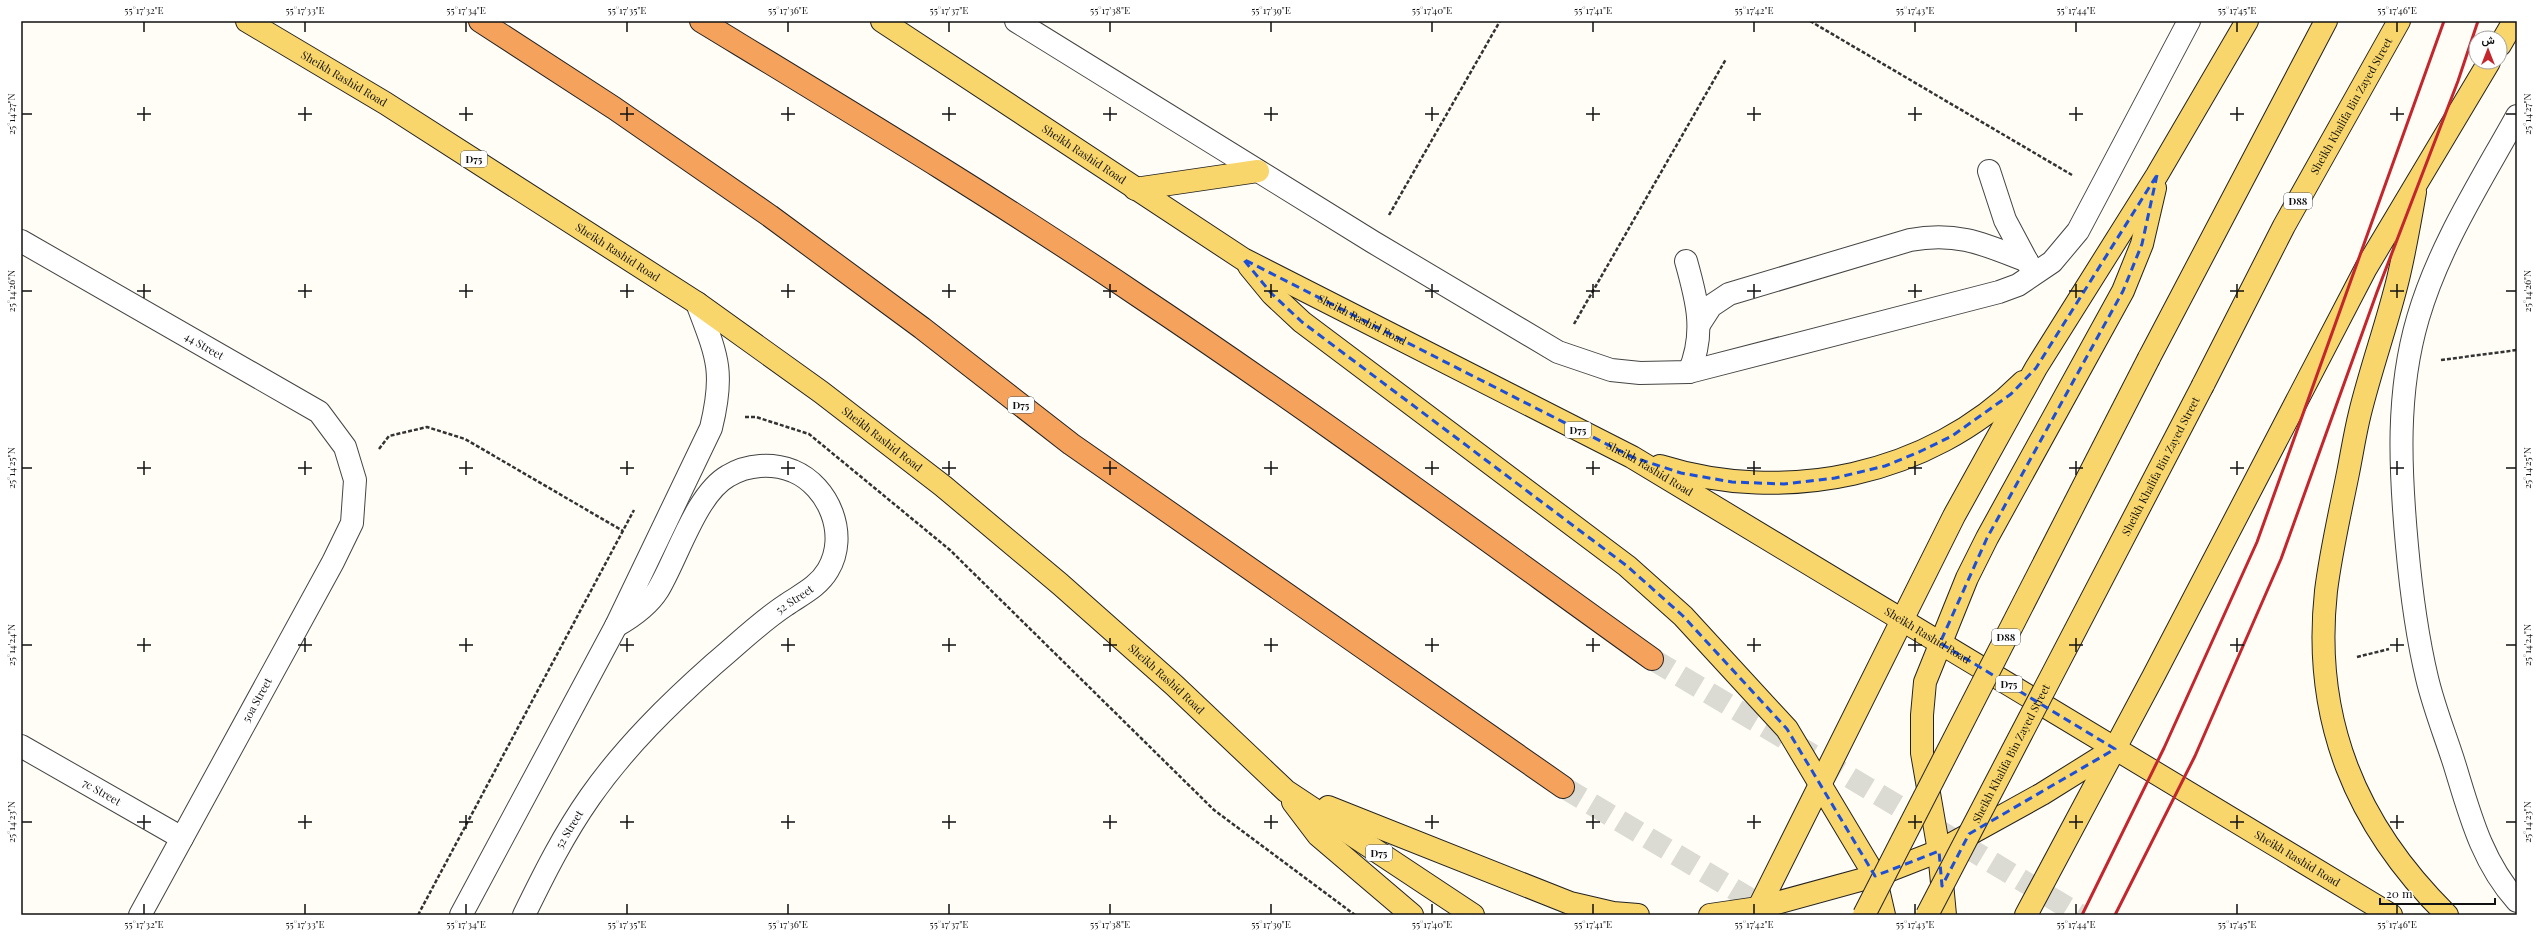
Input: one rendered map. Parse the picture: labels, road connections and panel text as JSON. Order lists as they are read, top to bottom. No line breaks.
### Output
{"streets":{"highway":["D75"],"main road":["Sheikh Rashid Road","Sheikh Khalifa Bin Zayed Street","D88"],"street":["44 Street","52 Street","50a Street","7c Street"]},"crossings":[["44 Street","50a Street"],["50a Street","7c Street"]],"scale_bar":"20 m","north":"top","coordinates":["55°17'32\"E","55°17'33\"E","55°17'34\"E","55°17'35\"E","55°17'36\"E","55°17'37\"E","55°17'38\"E","55°17'39\"E","55°17'40\"E","55°17'41\"E","55°17'42\"E","55°17'43\"E","55°17'44\"E","55°17'45\"E","55°17'46\"E","25°14'27\"N","25°14'26\"N","25°14'25\"N","25°14'24\"N","25°14'23\"N"]}
